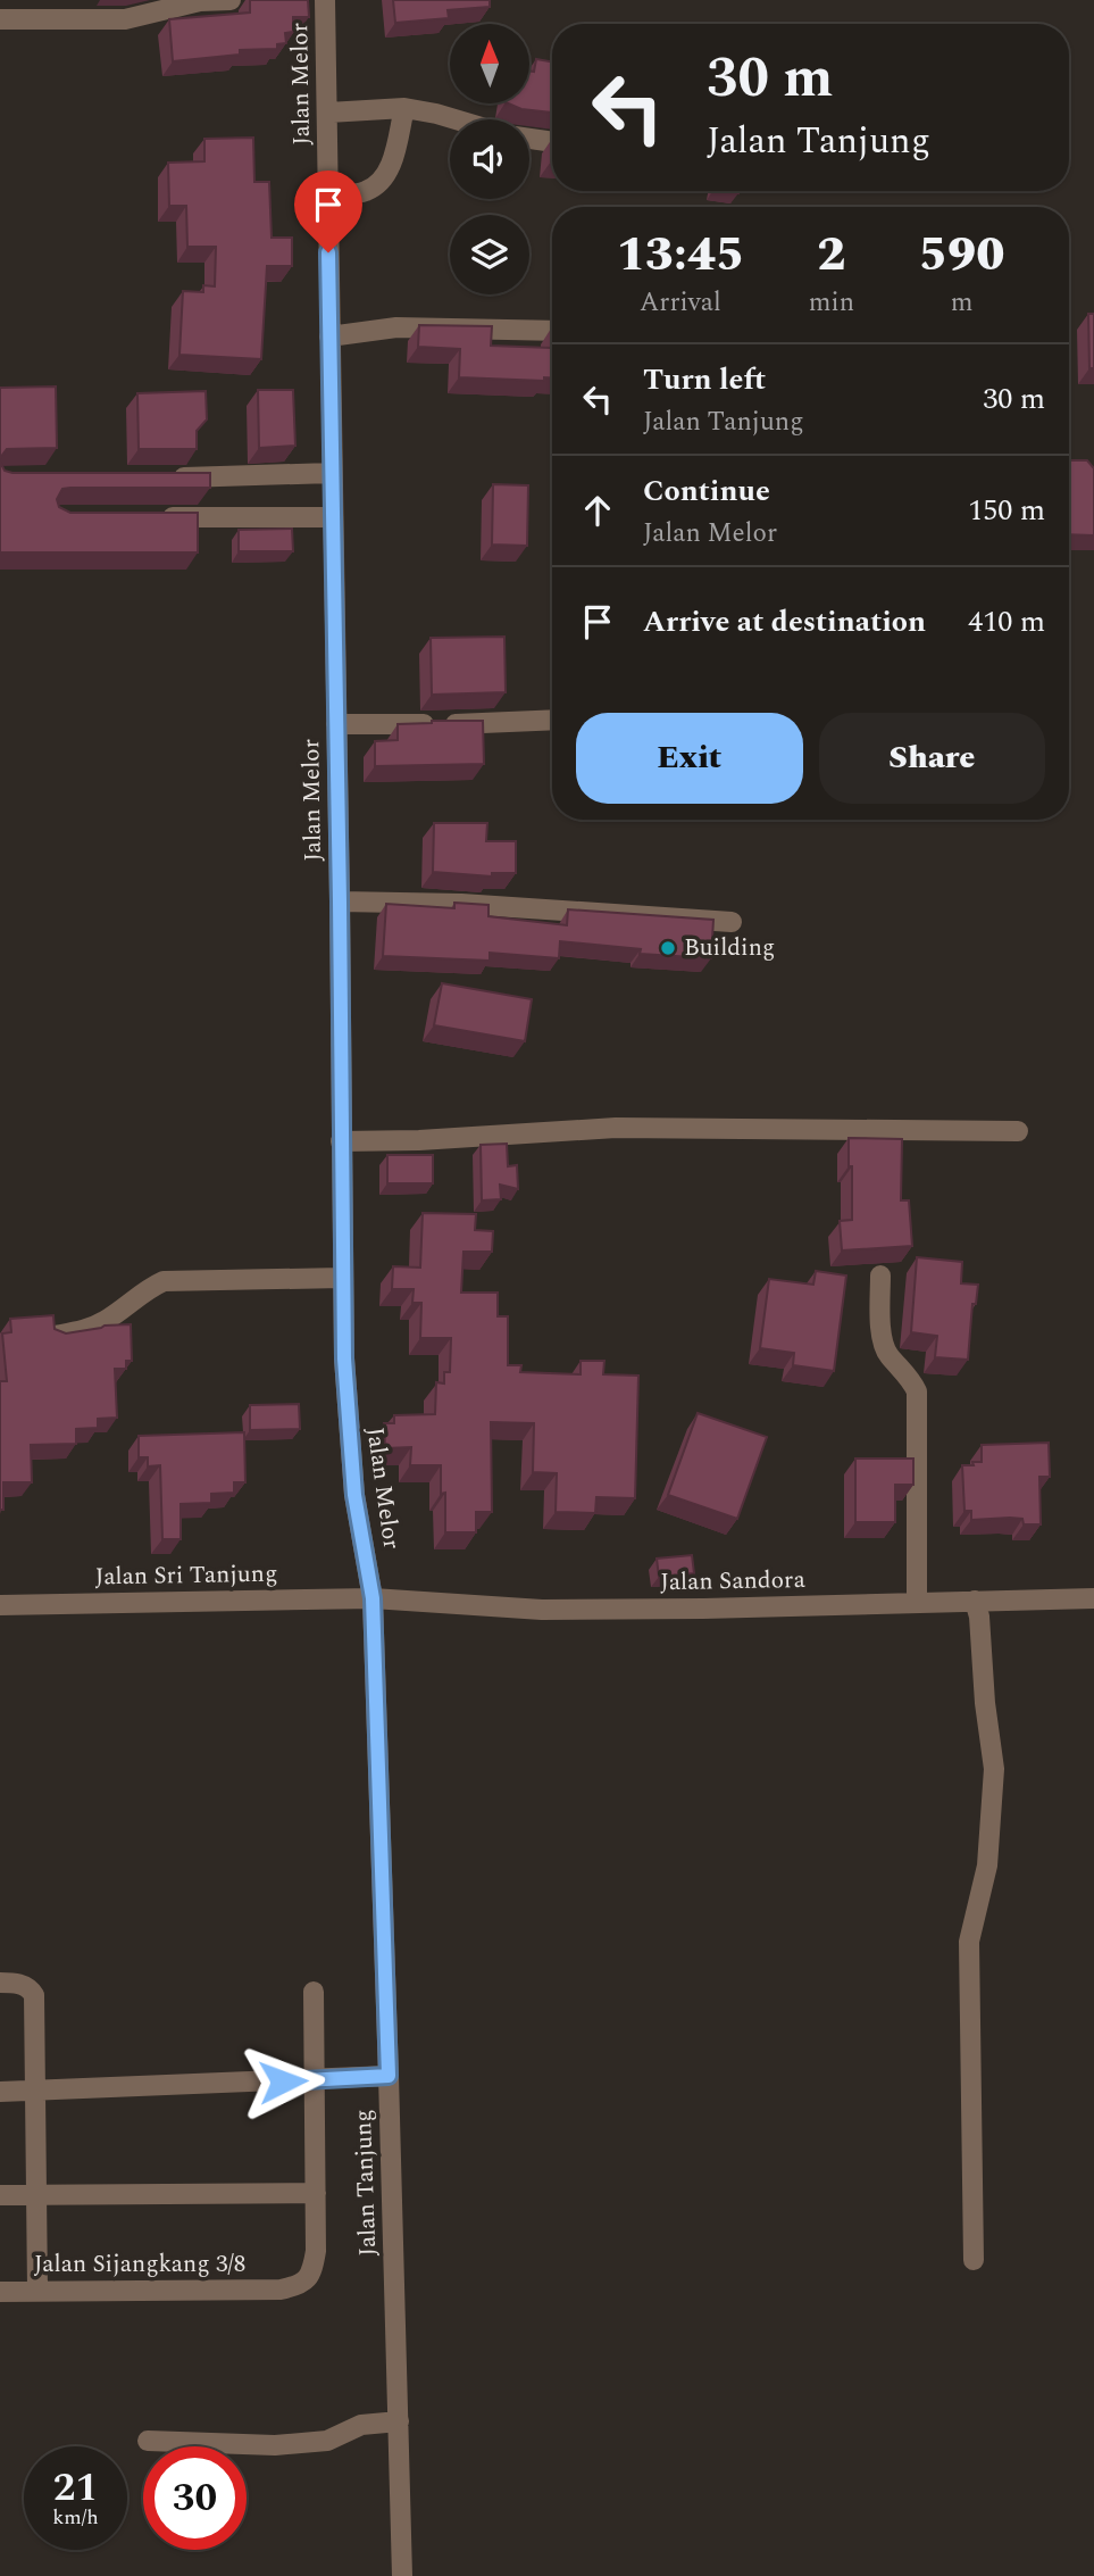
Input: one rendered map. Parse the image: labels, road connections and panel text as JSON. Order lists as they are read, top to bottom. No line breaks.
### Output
{"streets":{"street":["Jalan Melor","Jalan Sri Tanjung","Jalan Sandora","Jalan Tanjung","Jalan Sijangkang 3/8"]},"crossings":[["Jalan Melor","Jalan Sri Tanjung"],["Jalan Melor","Jalan Sandora"],["Jalan Melor","Jalan Tanjung"],["Jalan Sri Tanjung","Jalan Sandora"],["Jalan Sri Tanjung","Jalan Tanjung"],["Jalan Sandora","Jalan Tanjung"]],"places":["Building"],"north":"top","page":{"turn":["30 m","Jalan Tanjung"],"eta":["13:45","Arrival","2","min","590","m"],"list":[{"name":"Turn left","note":"Jalan Tanjung","value":"30 m"},{"name":"Continue","note":"Jalan Melor","value":"150 m"},{"name":"Arrive at destination","value":"410 m"}],"buttons":["Exit","Share"],"speed":"21 km/h","limit":"30"}}
